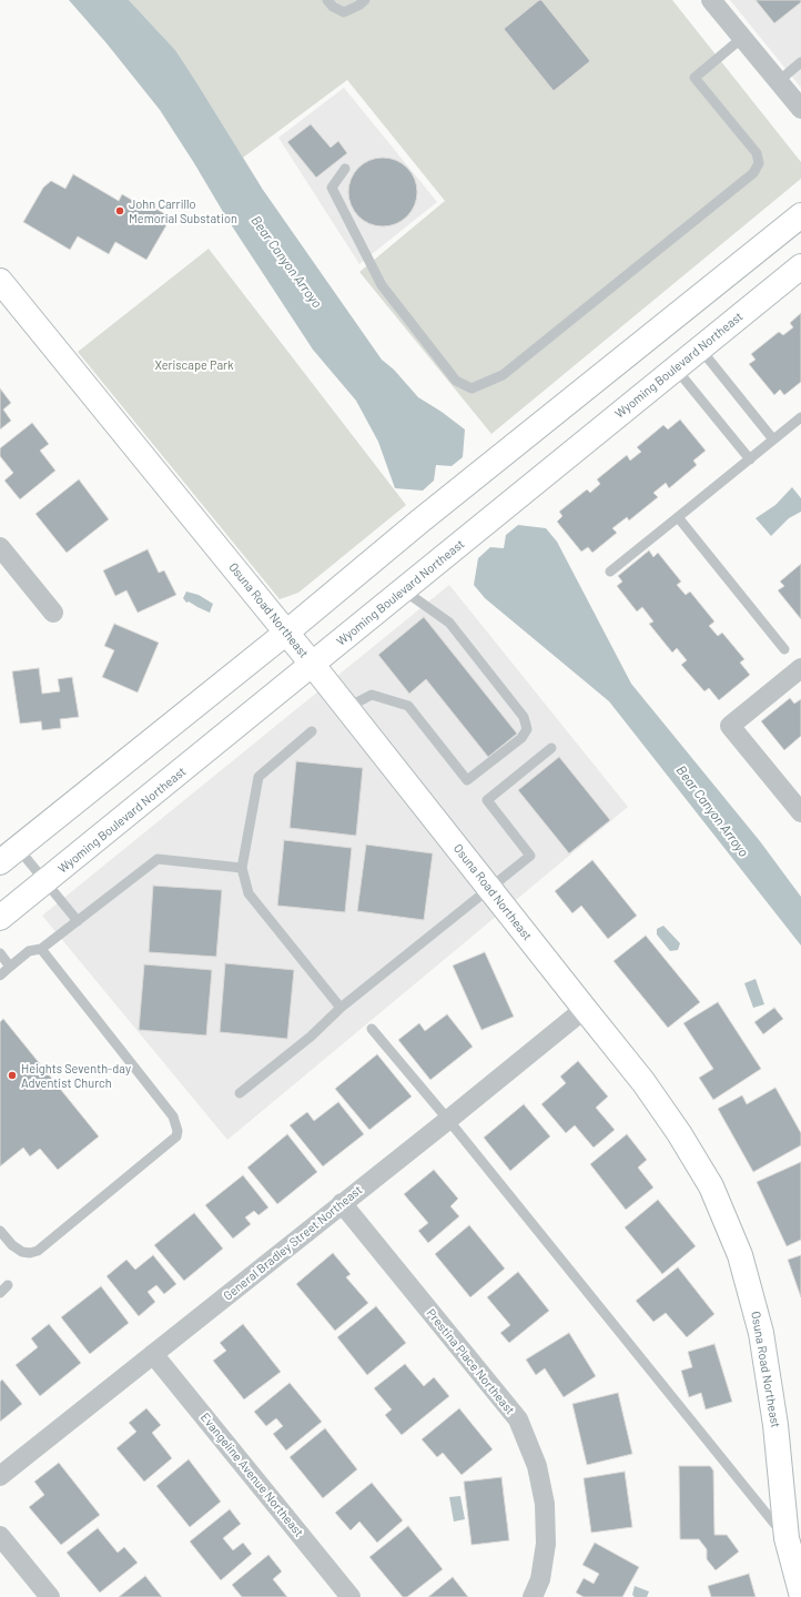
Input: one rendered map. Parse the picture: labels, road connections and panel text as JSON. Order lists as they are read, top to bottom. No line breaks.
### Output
{"streets":{"main road":["Wyoming Boulevard Northeast","Osuna Road Northeast"],"street":["General Bradley Street Northeast","Prestina Place Northeast","Evangeline Avenue Northeast"]},"crossings":[["Wyoming Boulevard Northeast","Osuna Road Northeast"],["Osuna Road Northeast","General Bradley Street Northeast"],["General Bradley Street Northeast","Prestina Place Northeast"],["General Bradley Street Northeast","Evangeline Avenue Northeast"]],"water":["Bear Canyon Arroyo"],"parks":["Xeriscape Park"],"places":["John Carrillo Memorial Substation","Heights Seventh-day Adventist Church"]}
